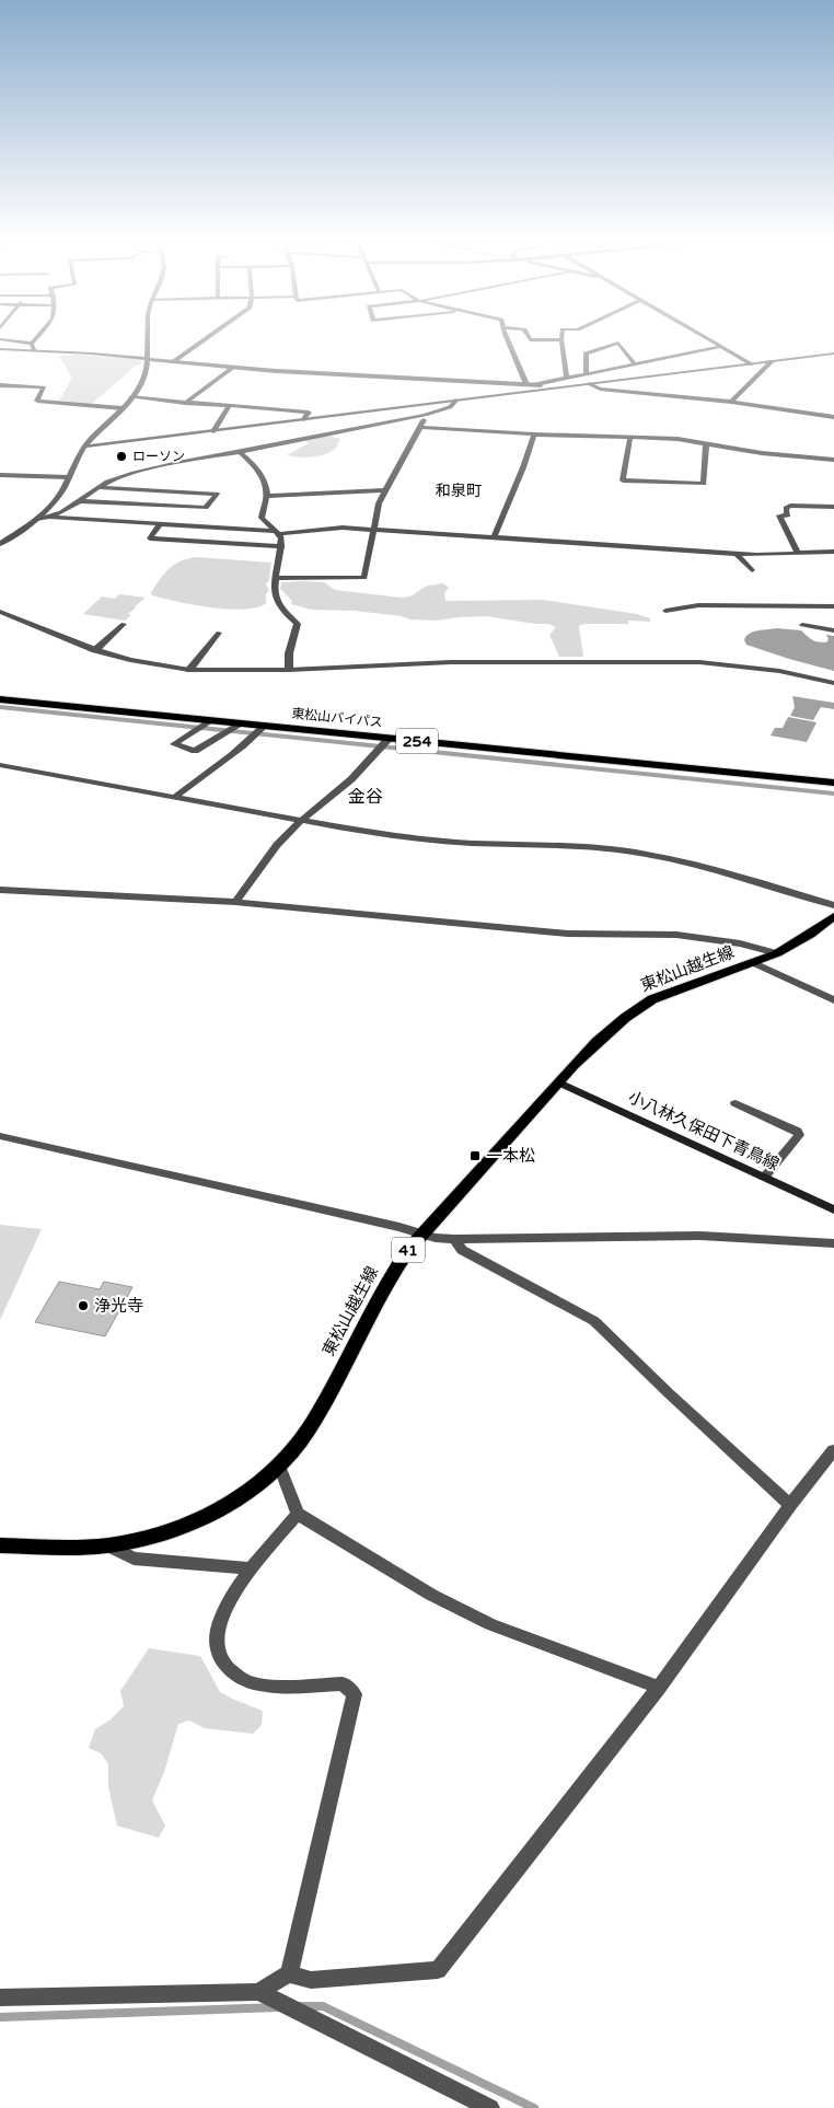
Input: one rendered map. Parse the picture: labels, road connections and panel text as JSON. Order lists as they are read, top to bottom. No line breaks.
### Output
{"streets":{"highway":["東松山バイパス","254"],"main road":["東松山越生線","小八林久保田下青鳥線","41"]},"crossings":[["東松山越生線","小八林久保田下青鳥線"]],"districts":["和泉町","金谷"],"places":{"other":["ローソン","浄光寺"],"transit":["一本松"]}}
